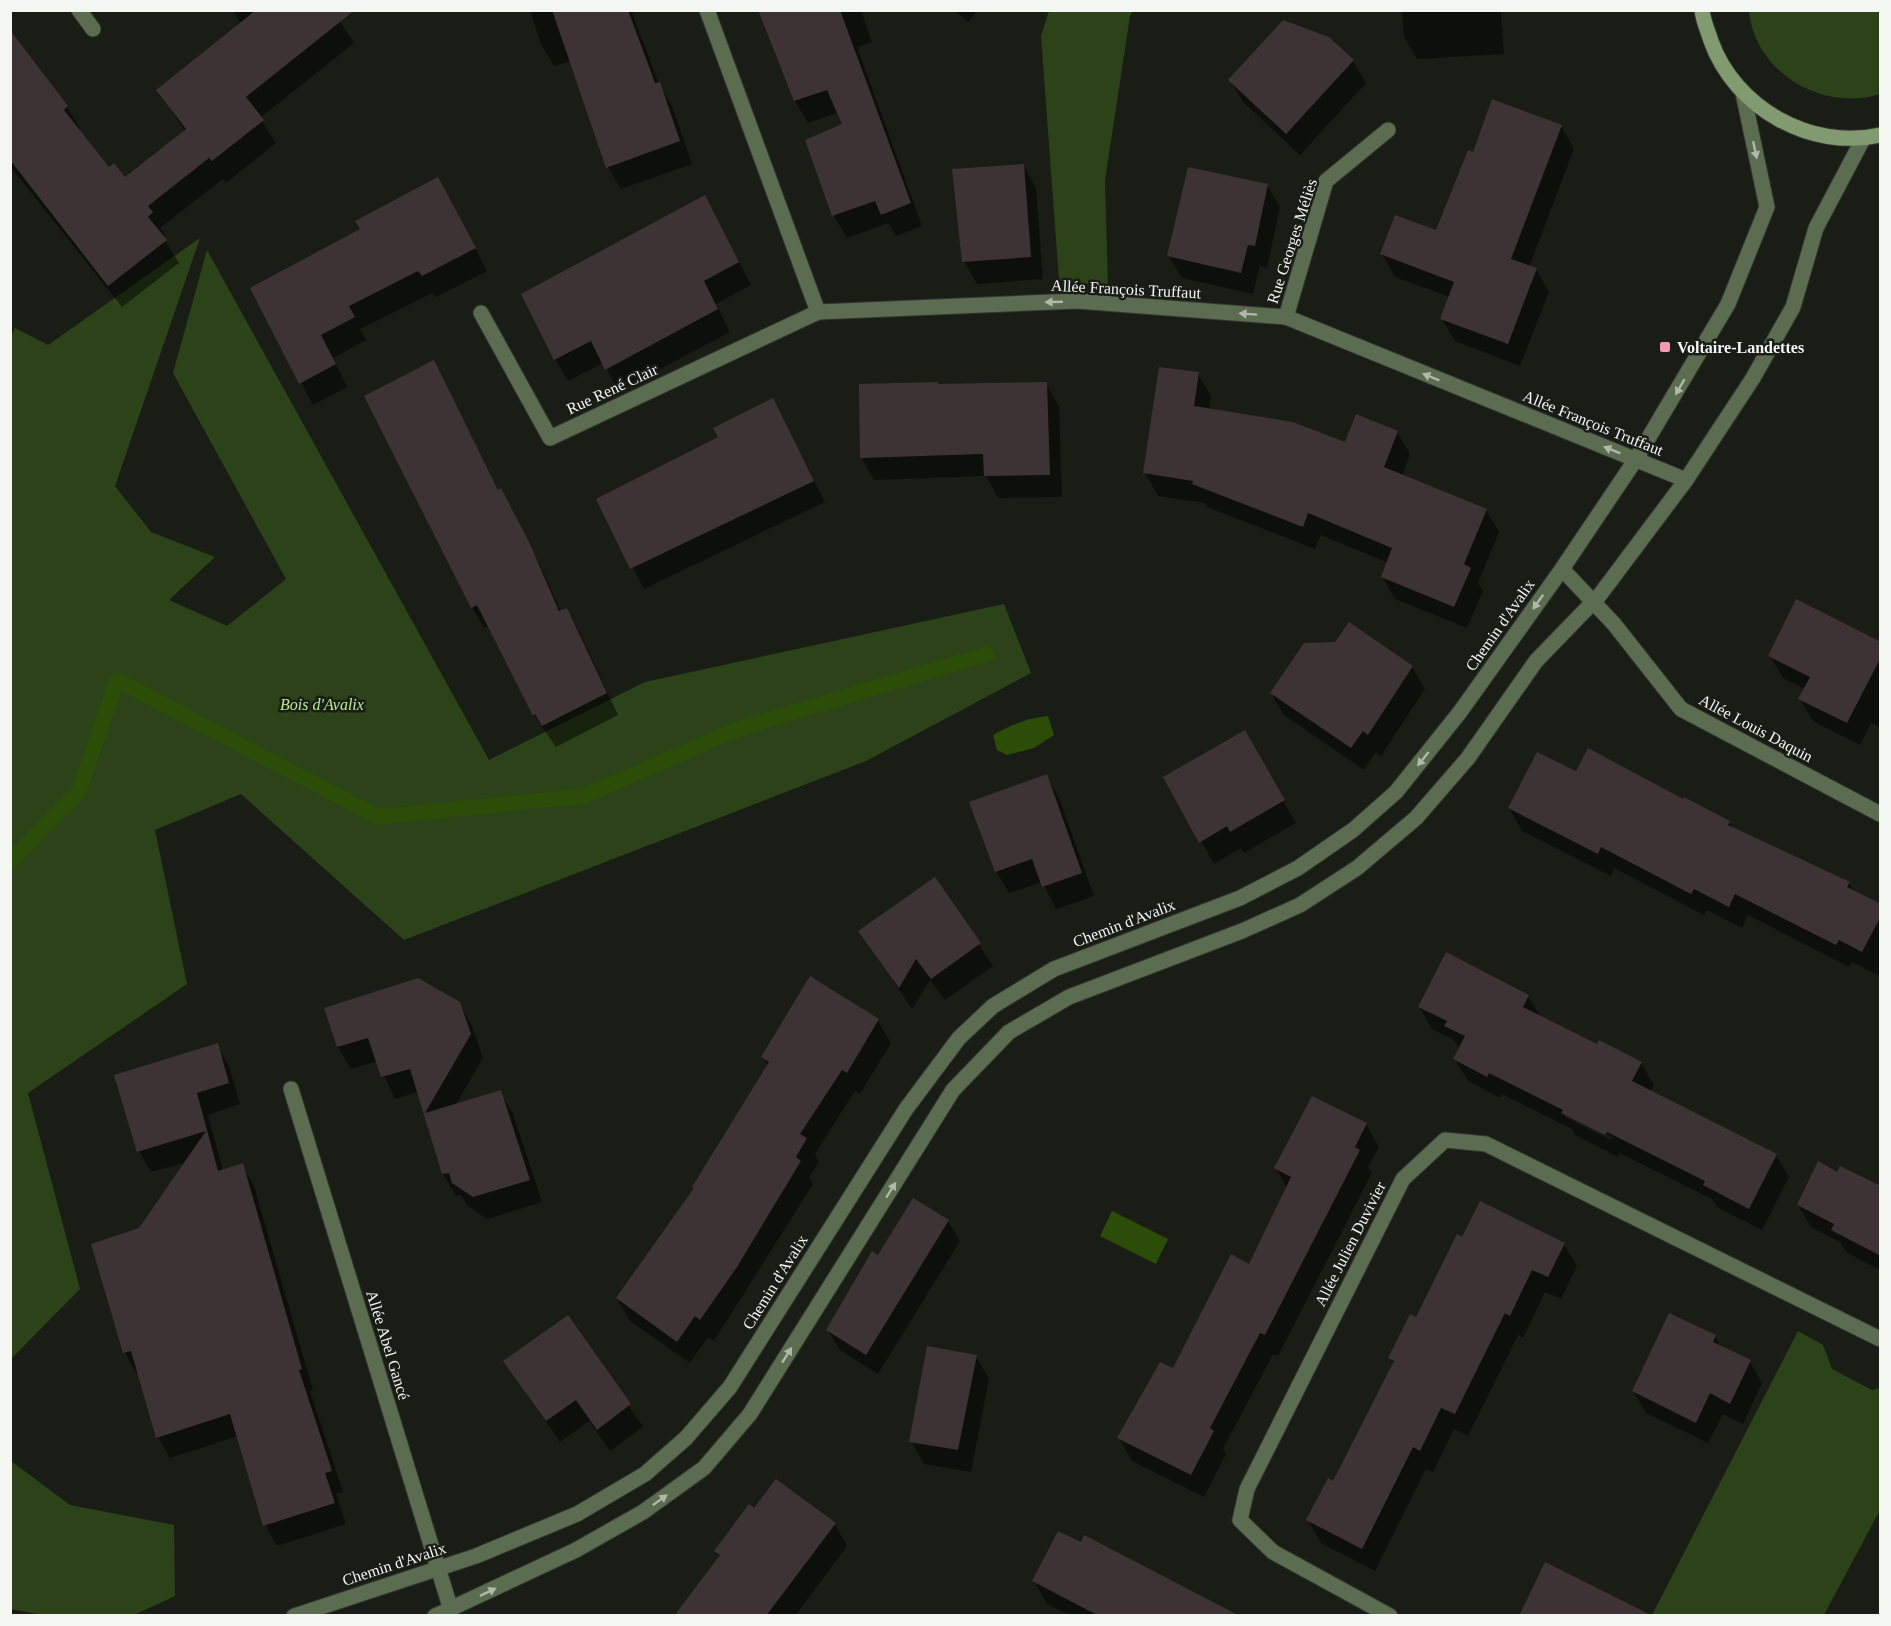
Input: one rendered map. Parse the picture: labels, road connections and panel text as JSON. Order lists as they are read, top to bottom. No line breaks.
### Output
{"streets":{"street":["Rue Georges Méliès","Allée François Truffaut","Rue René Clair","Chemin d'Avalix","Allée Louis Daquin","Allée Julien Duvivier","Allée Abel Gancé"]},"crossings":[["Rue Georges Méliès","Allée François Truffaut"],["Allée François Truffaut","Rue René Clair"],["Allée François Truffaut","Chemin d'Avalix"],["Chemin d'Avalix","Allée Louis Daquin"],["Chemin d'Avalix","Allée Abel Gancé"]],"one_way":["Allée François Truffaut"],"parks":["Bois d'Avalix"],"places":{"transit":["Voltaire-Landettes"]}}
